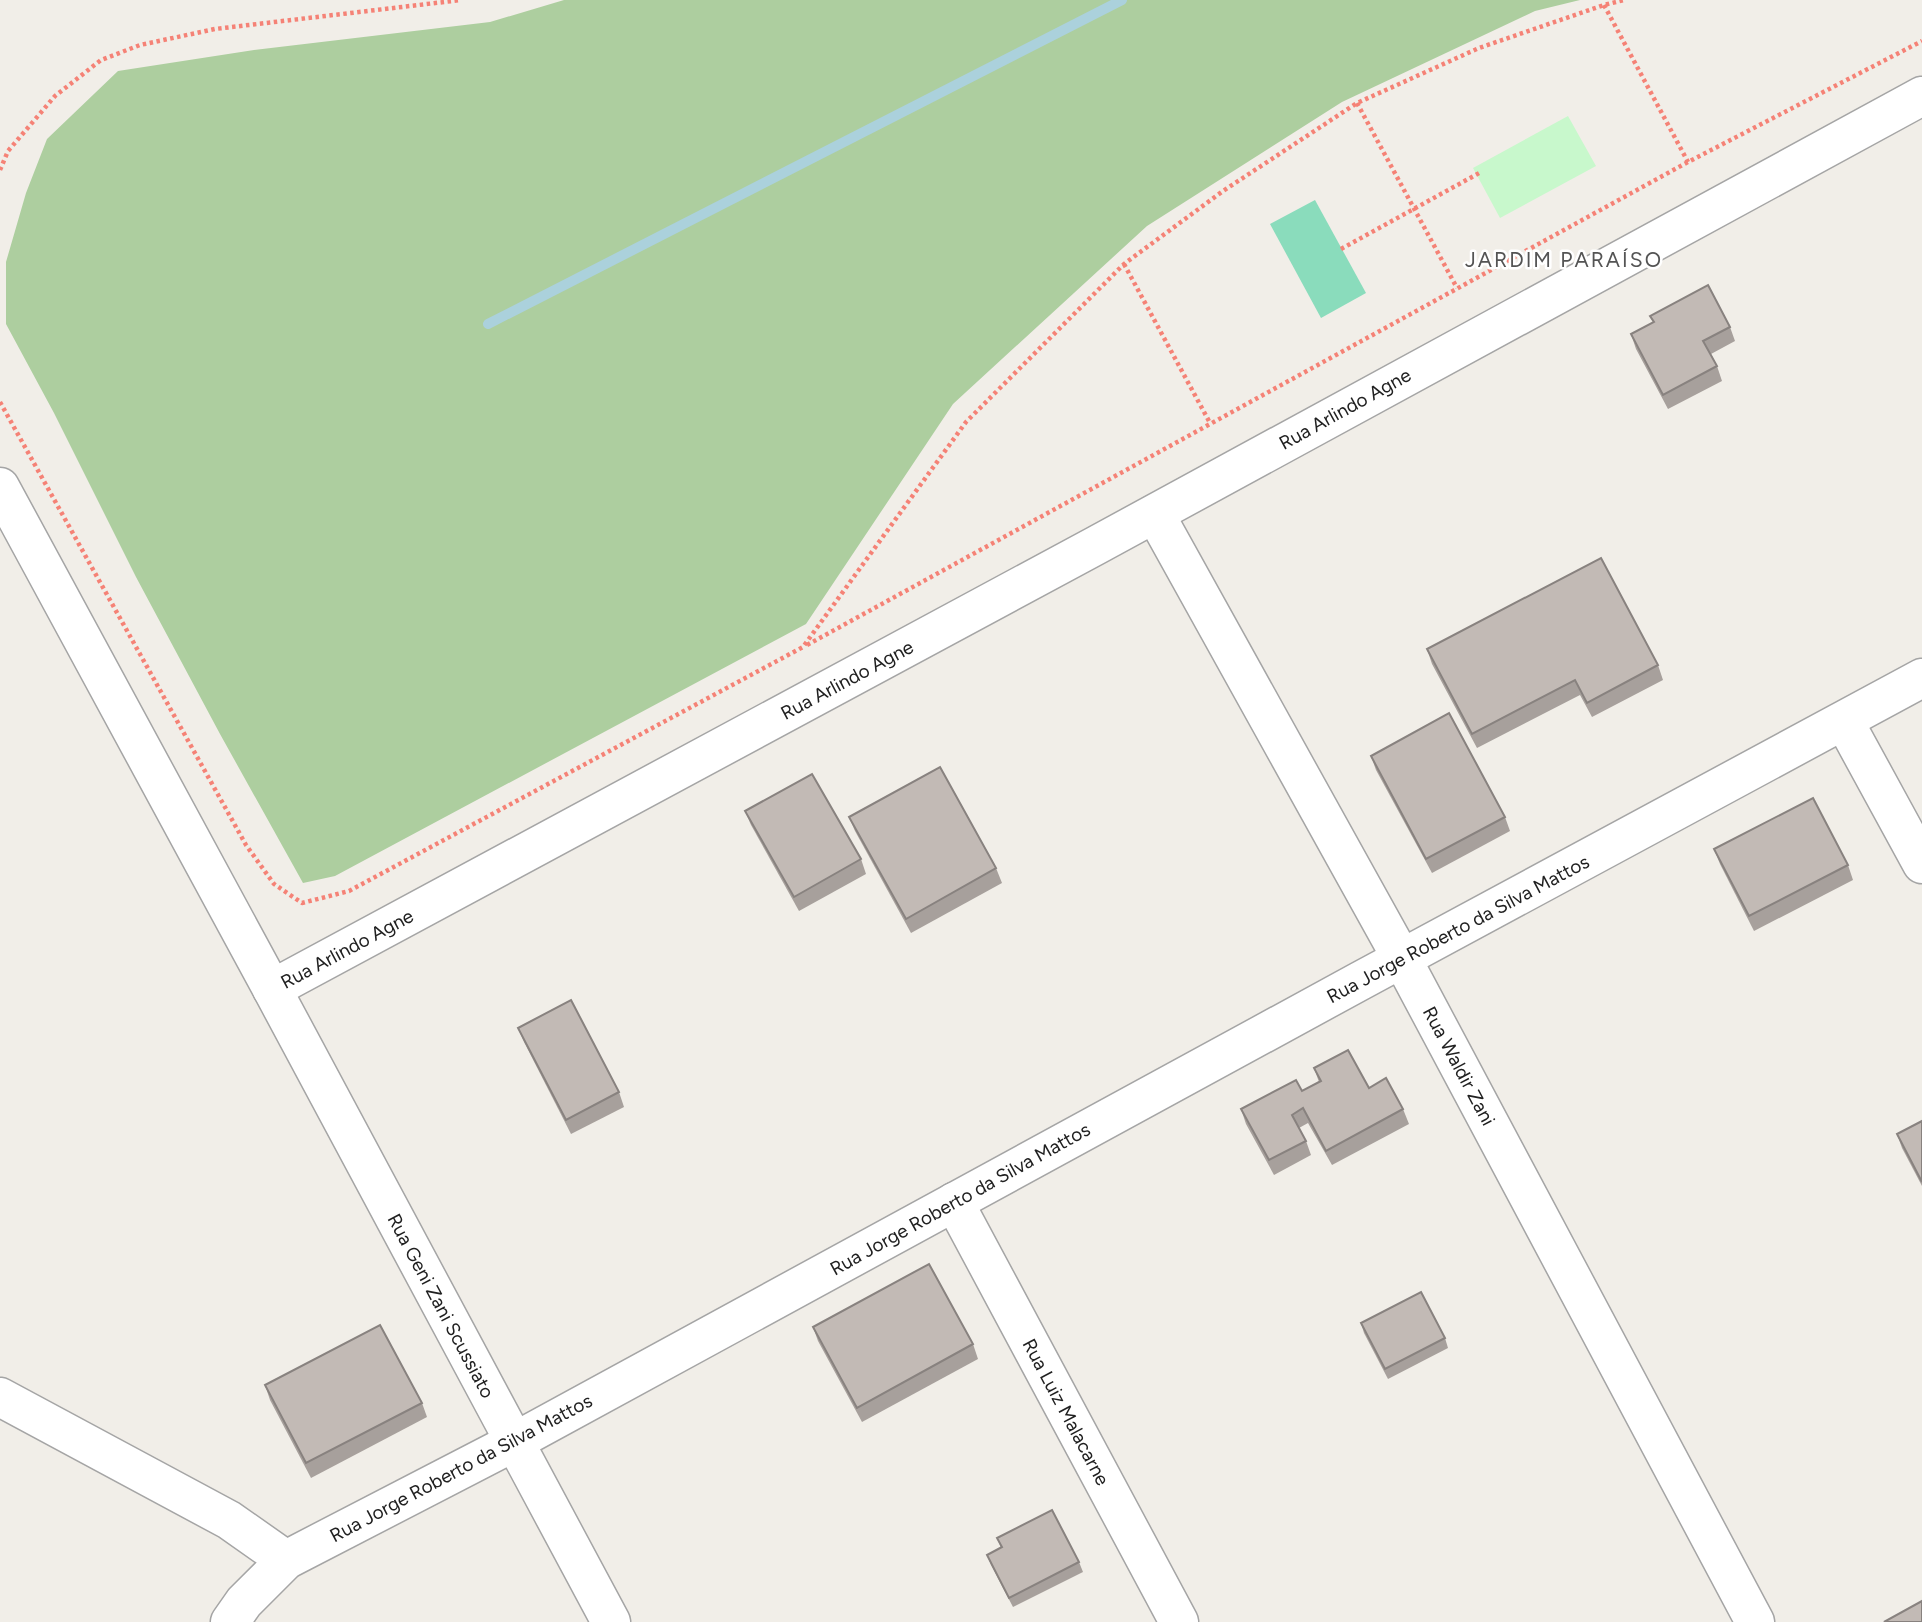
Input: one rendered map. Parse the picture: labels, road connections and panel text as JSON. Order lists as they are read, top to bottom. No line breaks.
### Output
{"streets":{"street":["Rua Arlindo Agne","Rua Jorge Roberto da Silva Mattos","Rua Waldir Zani","Rua Geni Zani Scussiato","Rua Luiz Malacarne"]},"crossings":[["Rua Arlindo Agne","Rua Waldir Zani"],["Rua Arlindo Agne","Rua Geni Zani Scussiato"],["Rua Jorge Roberto da Silva Mattos","Rua Waldir Zani"],["Rua Jorge Roberto da Silva Mattos","Rua Geni Zani Scussiato"],["Rua Jorge Roberto da Silva Mattos","Rua Luiz Malacarne"]],"districts":["JARDIM PARAÍSO"]}
